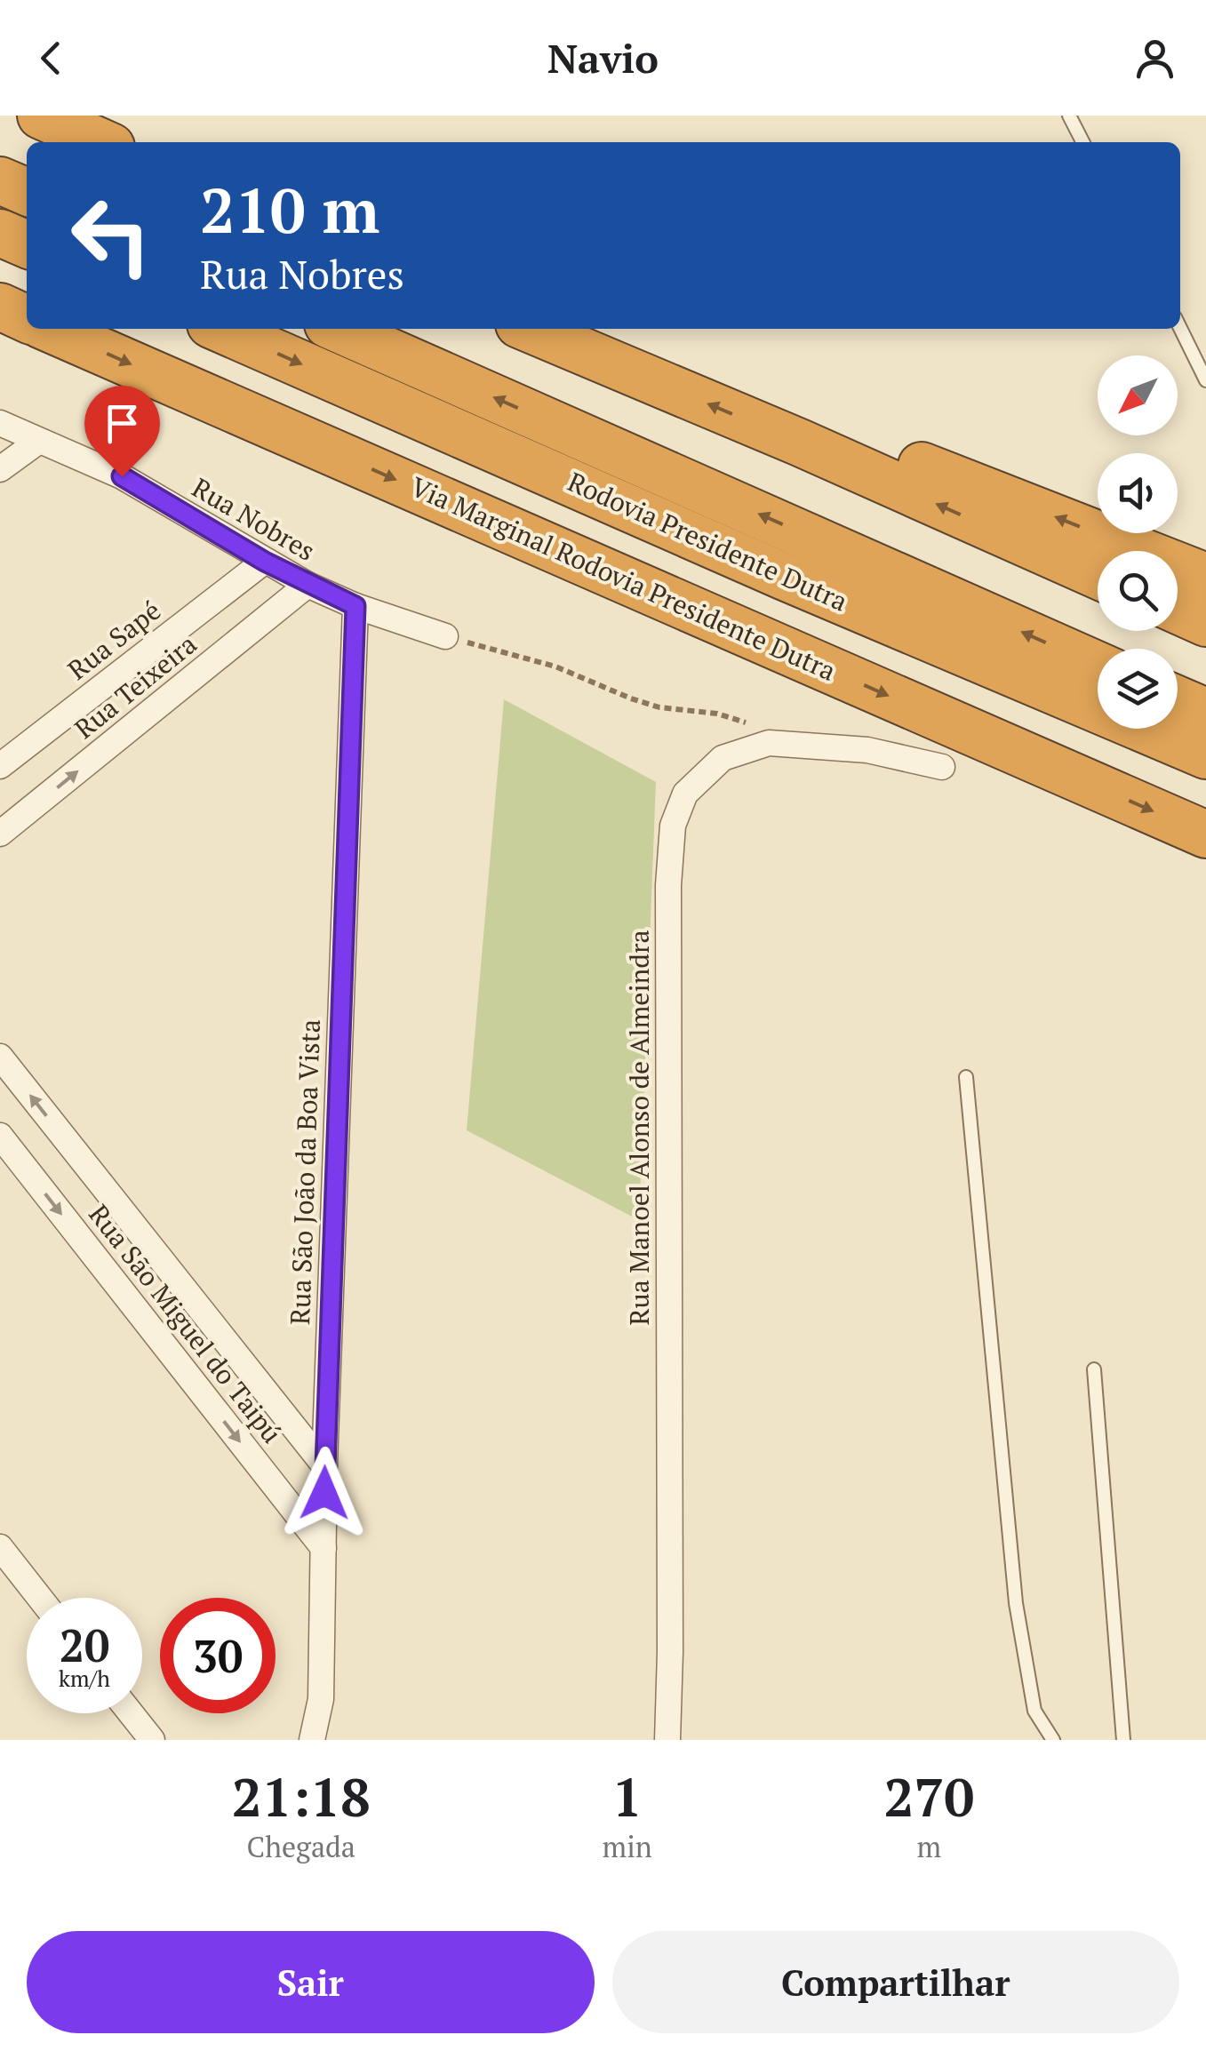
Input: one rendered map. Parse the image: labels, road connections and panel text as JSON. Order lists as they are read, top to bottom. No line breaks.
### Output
{"streets":{"highway":["Rodovia Presidente Dutra","Via Marginal Rodovia Presidente Dutra"],"street":["Rua Nobres","Rua Sapé","Rua Teixeira","Rua Manoel Alonso de Almeindra","Rua São João da Boa Vista","Rua São Miguel do Taipú"]},"crossings":[["Rua Nobres","Rua Sapé"],["Rua Nobres","Rua Teixeira"],["Rua Nobres","Rua São João da Boa Vista"],["Rua São João da Boa Vista","Rua São Miguel do Taipú"]],"one_way":["Rua Teixeira"],"north":"bottom left","page":{"header":"Navio","turn":["210 m","Rua Nobres"],"speed":"20 km/h","limit":"30","eta":["21:18","Chegada","1","min","270","m"],"buttons":["Sair","Compartilhar"]}}
